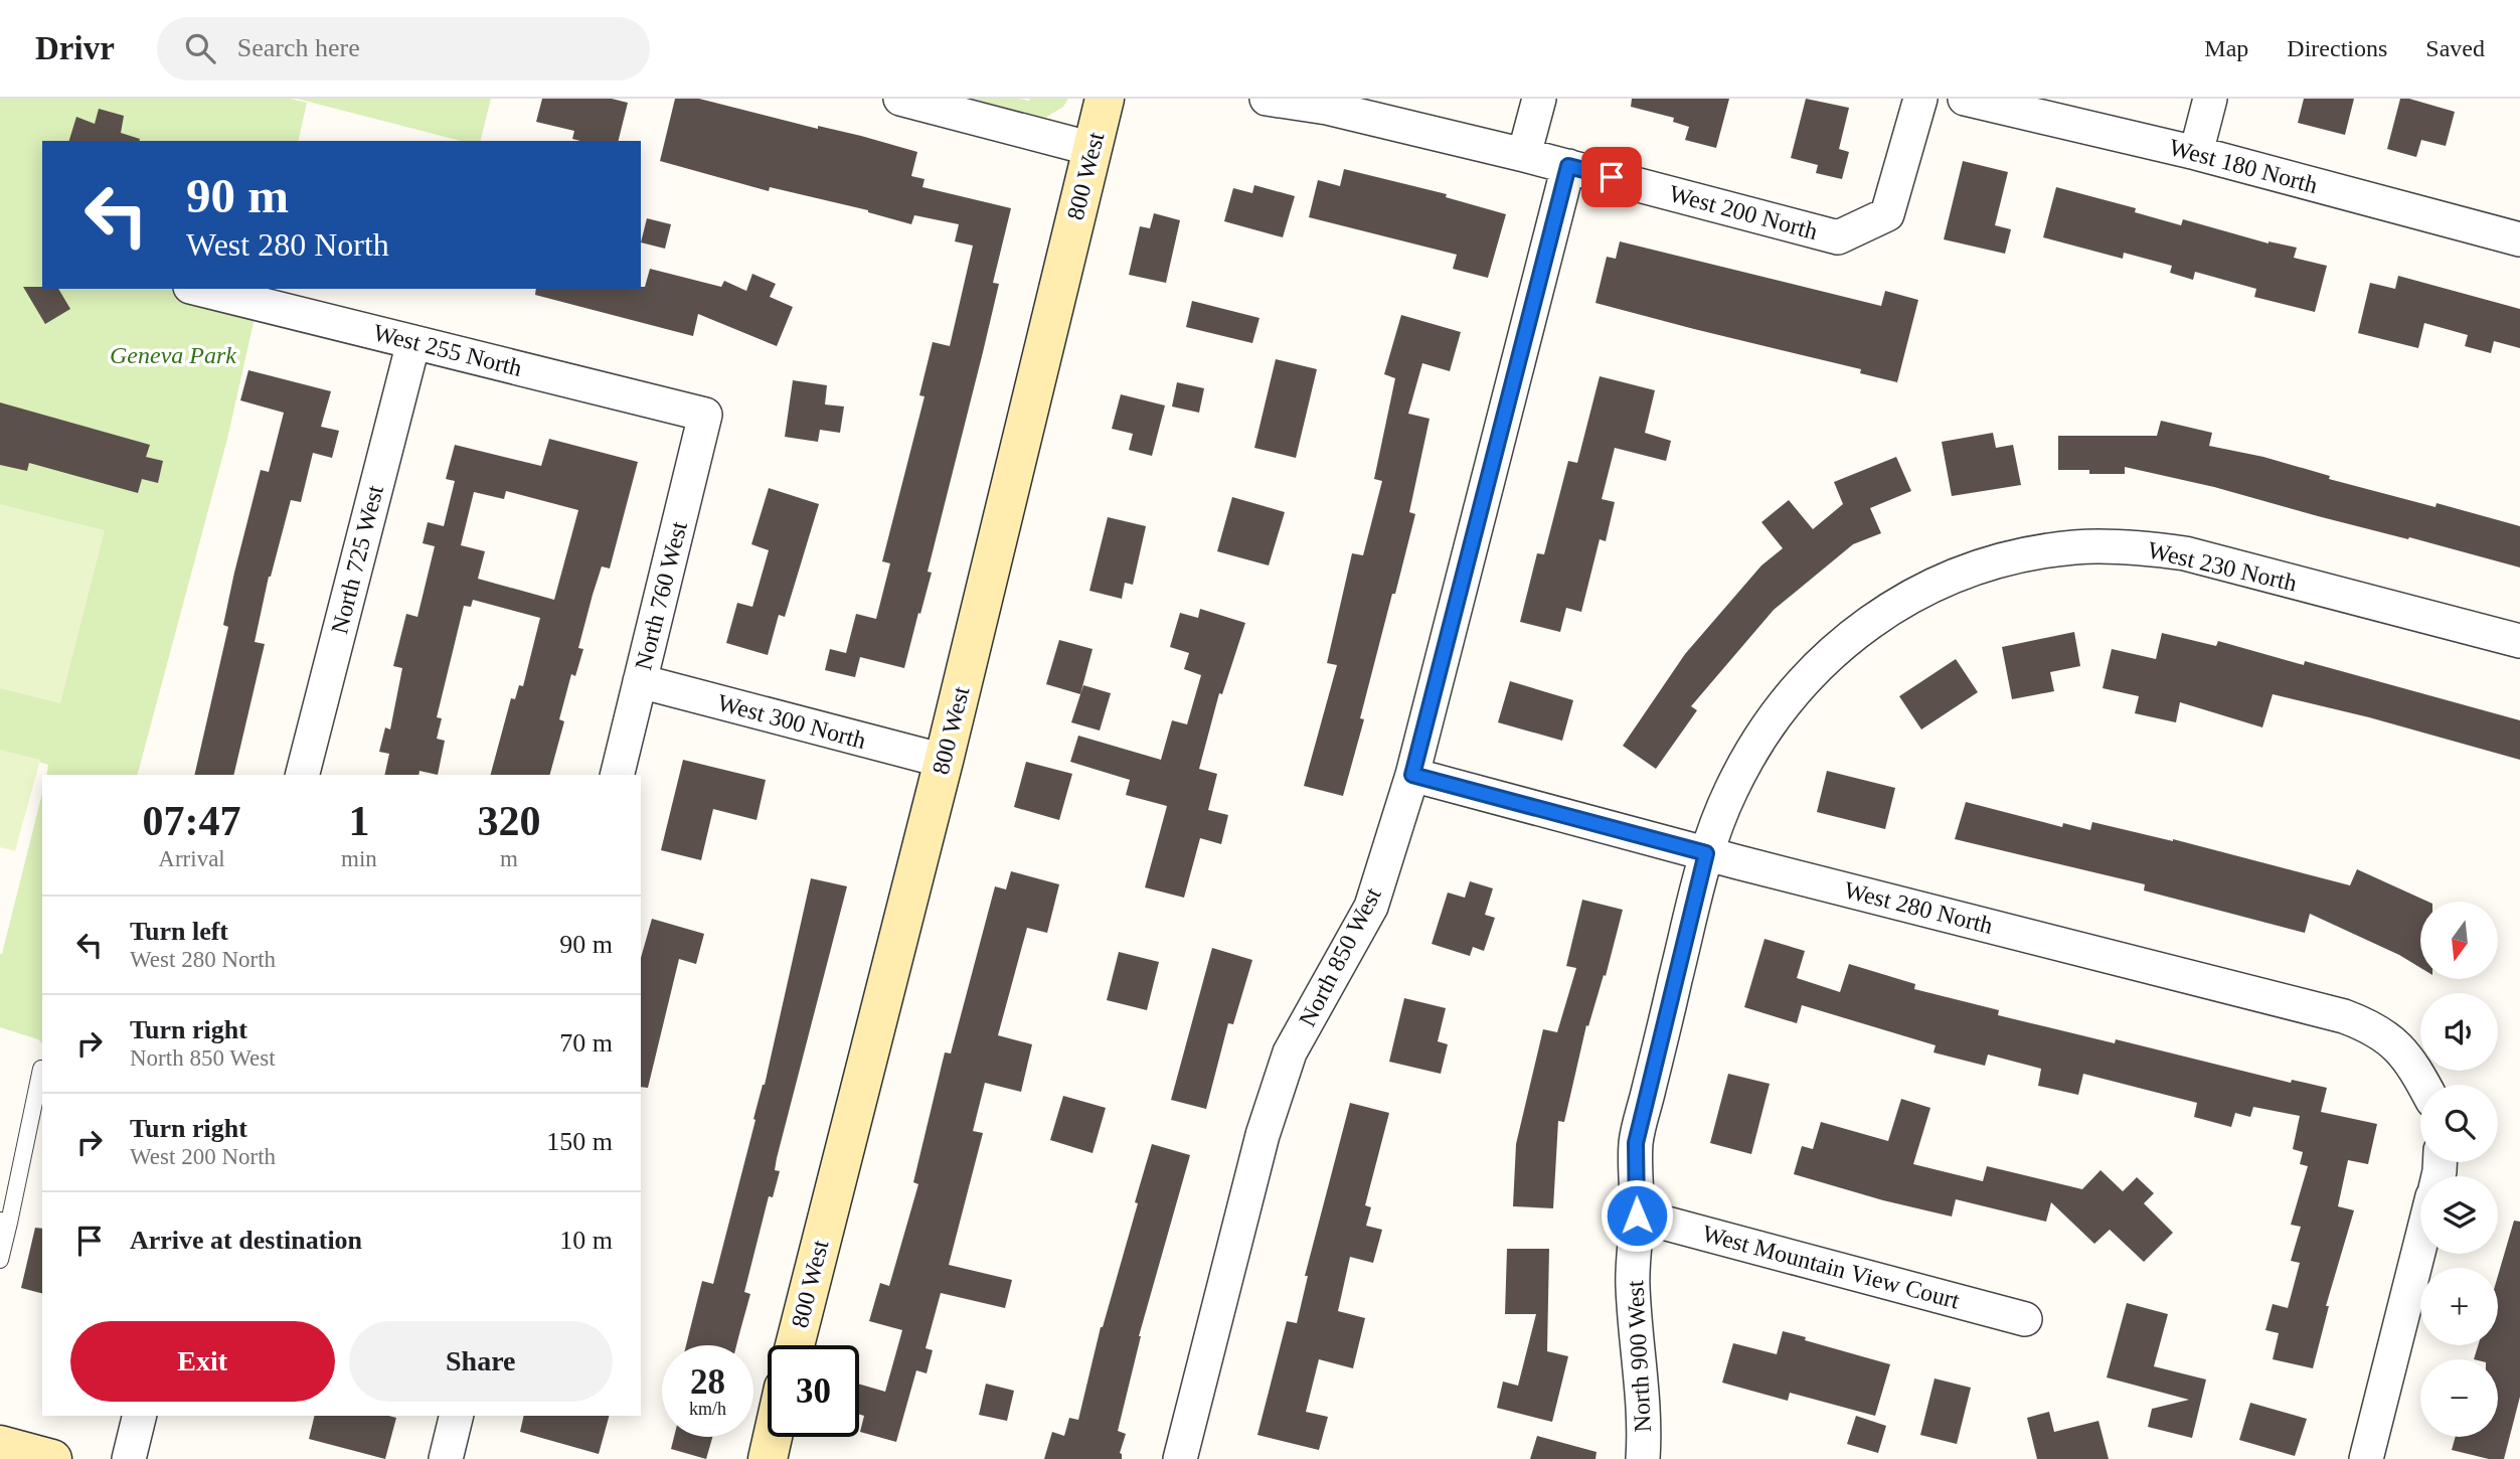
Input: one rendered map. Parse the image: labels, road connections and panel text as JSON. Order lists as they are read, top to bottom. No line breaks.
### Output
{"streets":{"street":["West 180 North","800 West","West 200 North","West 255 North","North 725 West","West 230 North","North 760 West","West 300 North","West 280 North","North 850 West","West Mountain View Court","North 900 West"]},"crossings":[["800 West","West 300 North"],["West 200 North","North 850 West"],["West 255 North","North 725 West"],["West 255 North","North 760 West"],["West 230 North","North 900 West"],["North 760 West","West 300 North"],["West 280 North","North 850 West"],["West 280 North","North 900 West"],["West Mountain View Court","North 900 West"]],"parks":["Geneva Park"],"north":"bottom","page":{"header":"Drivr","search":"Search here","nav":["Map","Directions","Saved"],"turn":["90 m","West 280 North"],"eta":["07:47","Arrival","1","min","320","m"],"list":[{"name":"Turn left","note":"West 280 North","value":"90 m"},{"name":"Turn right","note":"North 850 West","value":"70 m"},{"name":"Turn right","note":"West 200 North","value":"150 m"},{"name":"Arrive at destination","value":"10 m"}],"map_buttons":["+","−"],"buttons":["Exit","Share"],"speed":"28 km/h","limit":"30"}}
